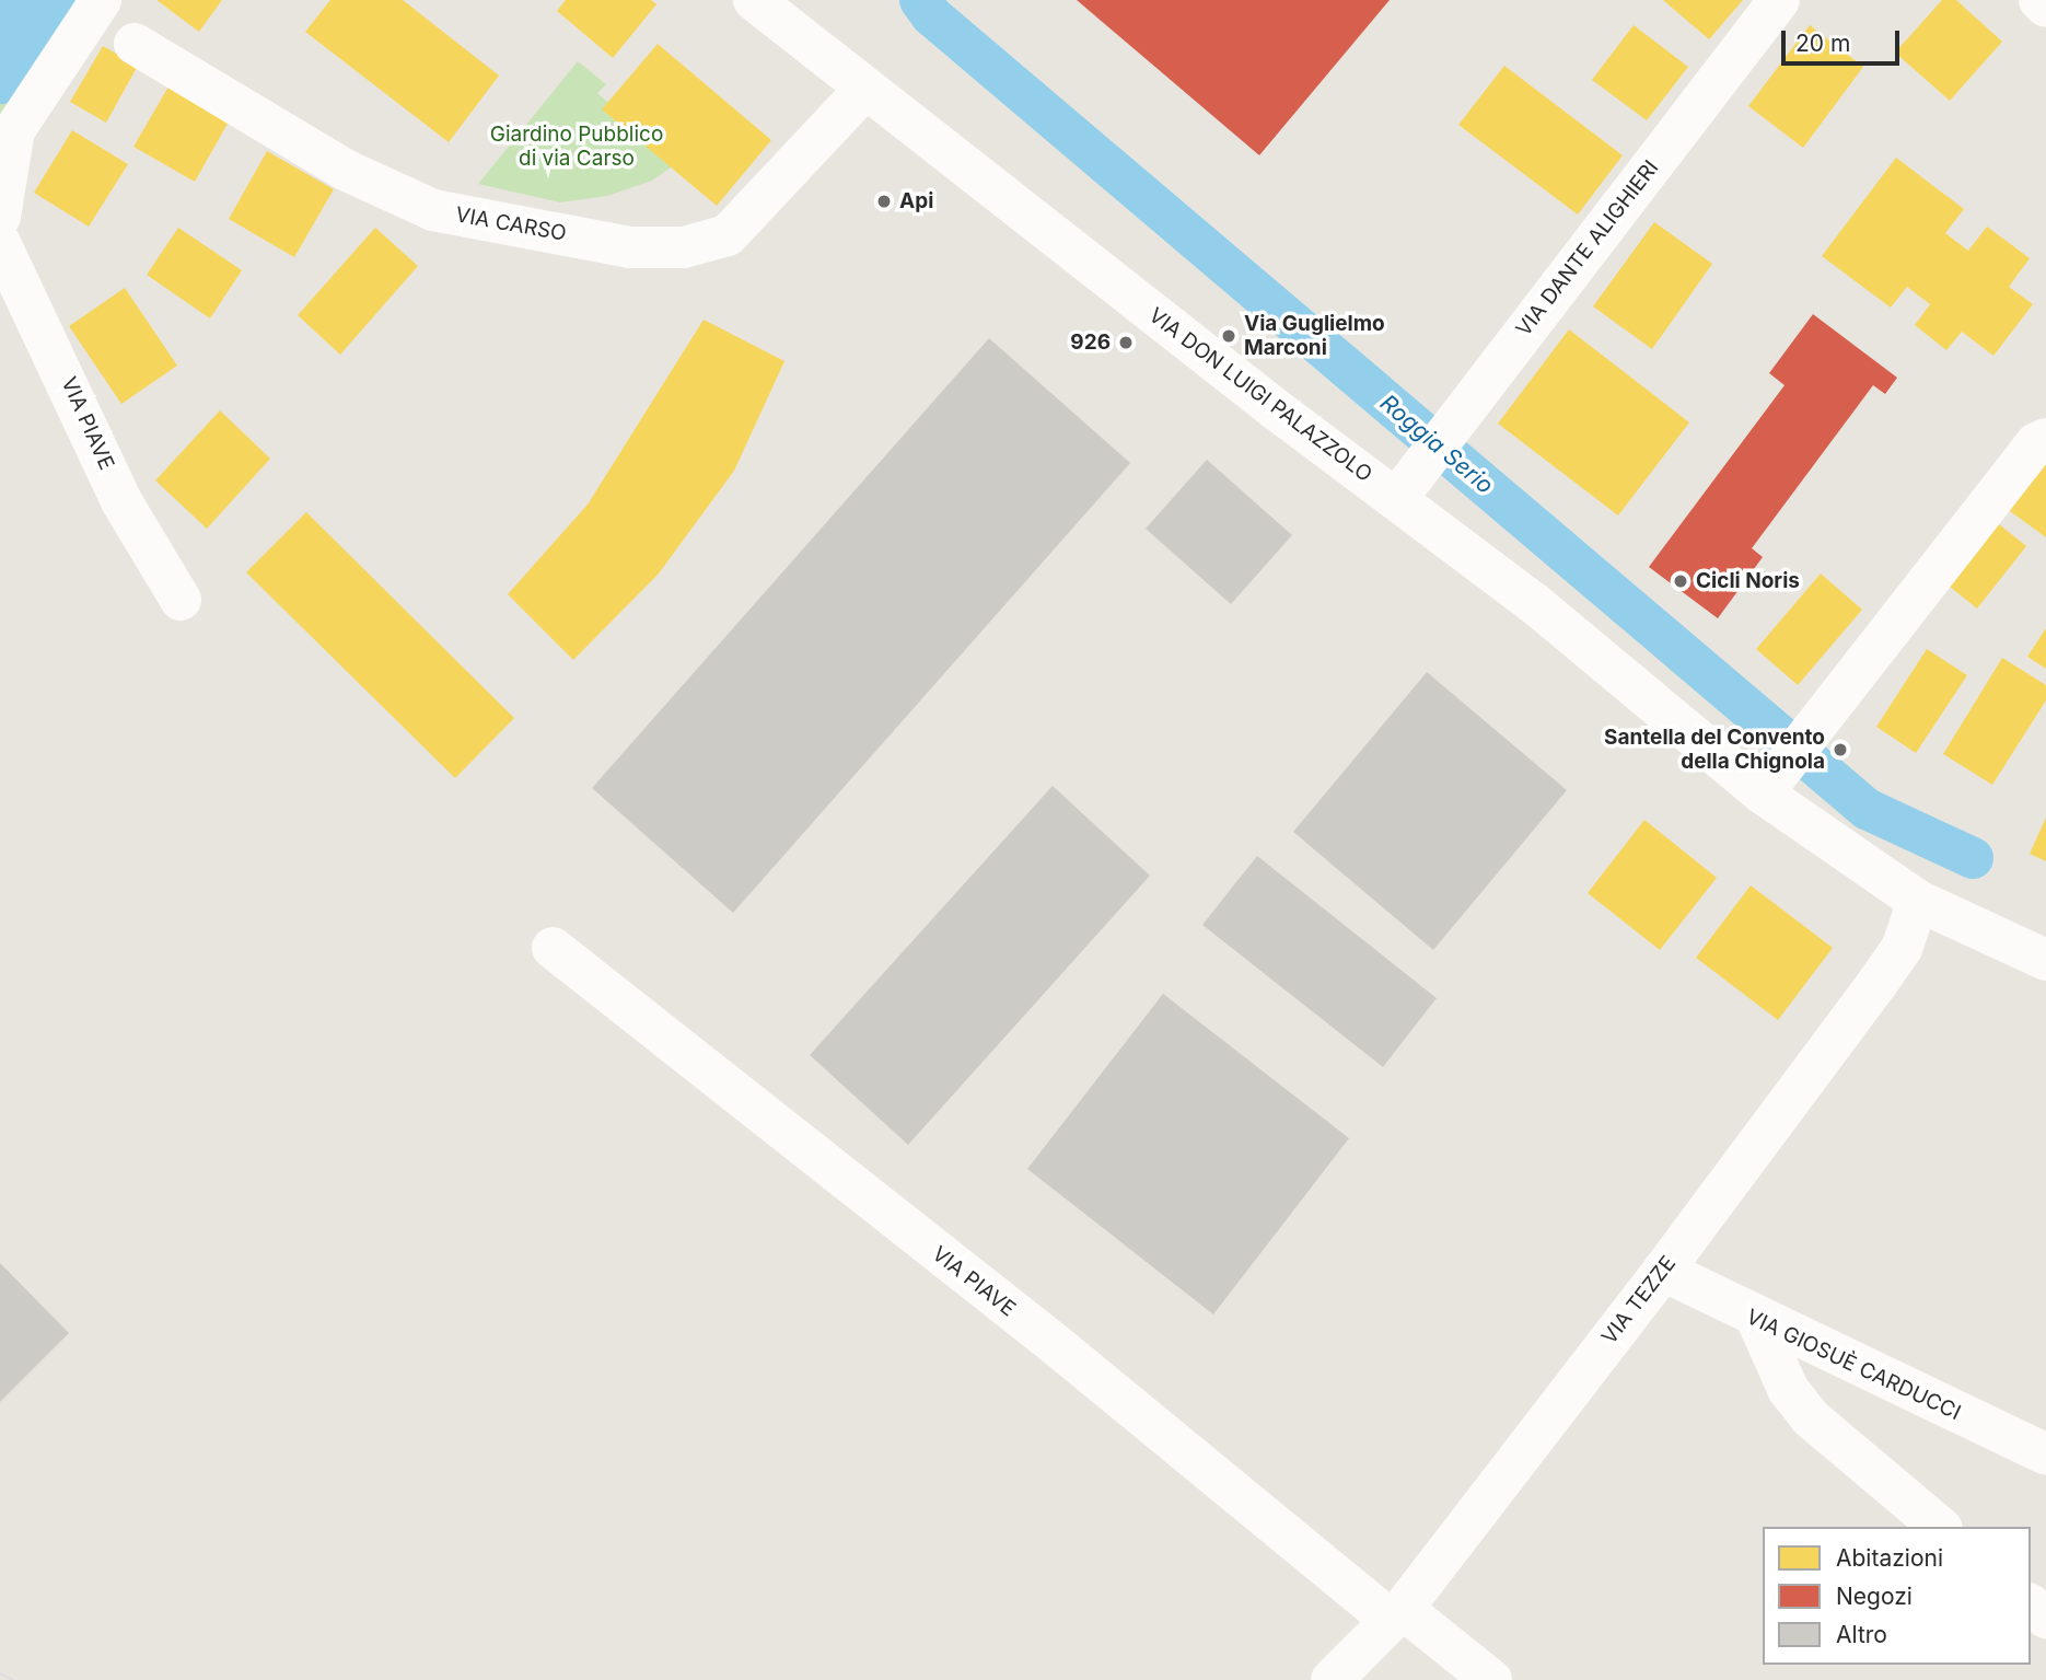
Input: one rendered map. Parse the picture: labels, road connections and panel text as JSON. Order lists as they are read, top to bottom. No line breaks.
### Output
{"streets":{"street":["VIA CARSO","VIA DANTE ALIGHIERI","VIA DON LUIGI PALAZZOLO","VIA PIAVE","VIA TEZZE","VIA GIOSUÈ CARDUCCI"]},"crossings":[["VIA CARSO","VIA DON LUIGI PALAZZOLO"],["VIA DANTE ALIGHIERI","VIA DON LUIGI PALAZZOLO"],["VIA PIAVE","VIA TEZZE"],["VIA TEZZE","VIA GIOSUÈ CARDUCCI"]],"water":["Roggia Serio"],"parks":["Giardino Pubblico di via Carso"],"places":["Api","Via Guglielmo Marconi","926","Cicli Noris","Santella del Convento della Chignola"],"legend":["Abitazioni","Negozi","Altro"],"scale_bar":"20 m"}
